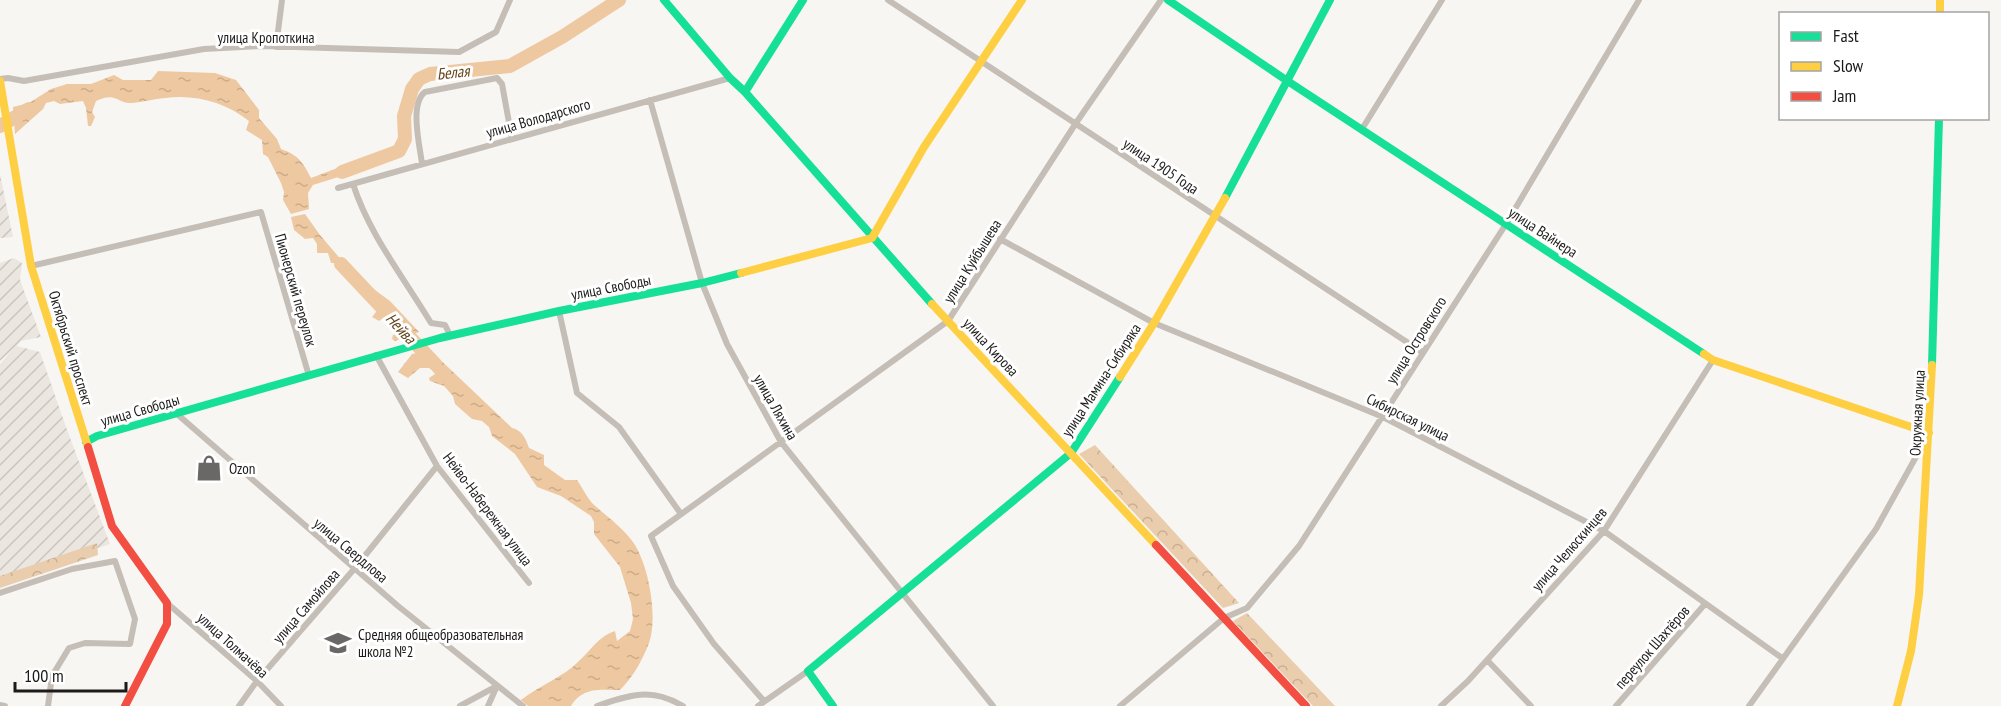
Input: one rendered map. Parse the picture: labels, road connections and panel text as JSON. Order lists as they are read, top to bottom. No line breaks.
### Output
{"streets":{"main road":["улица Вайнера","улица Свободы","улица Кирова","Октябрьский проспект","улица Мамина-Сибиряка","Окружная улица"],"street":["улица Кропоткина","улица Володарского","улица 1905 Года","улица Куйбышева","Пионерский переулок","улица Островского","улица Ляхина","Сибирская улица","Нейво-Набережная улица","улица Челюскинцев","улица Свердлова","улица Самойлова","улица Толмачёва","переулок Шахтёров"]},"crossings":[["улица Кропоткина","Октябрьский проспект"],["улица Володарского","улица Кирова"],["улица Володарского","улица Ляхина"],["улица 1905 Года","улица Куйбышева"],["улица 1905 Года","улица Островского"],["улица 1905 Года","улица Мамина-Сибиряка"],["улица Вайнера","улица Островского"],["улица Вайнера","улица Мамина-Сибиряка"],["улица Вайнера","Окружная улица"],["улица Вайнера","улица Челюскинцев"],["улица Куйбышева","улица Кирова"],["улица Куйбышева","улица Мамина-Сибиряка"],["улица Куйбышева","улица Ляхина"],["улица Куйбышева","Сибирская улица"],["улица Свободы","Пионерский переулок"],["улица Свободы","улица Кирова"],["улица Свободы","Октябрьский проспект"],["улица Свободы","улица Ляхина"],["улица Свободы","Нейво-Набережная улица"],["улица Свободы","улица Свердлова"],["Пионерский переулок","Октябрьский проспект"],["улица Островского","улица Кирова"],["улица Островского","Сибирская улица"],["улица Кирова","улица Мамина-Сибиряка"],["Октябрьский проспект","улица Толмачёва"],["улица Мамина-Сибиряка","улица Ляхина"],["улица Мамина-Сибиряка","Сибирская улица"],["Сибирская улица","улица Челюскинцев"],["Сибирская улица","переулок Шахтёров"],["Нейво-Набережная улица","улица Самойлова"],["улица Свердлова","улица Самойлова"],["улица Самойлова","улица Толмачёва"]],"water":["Белая","Нейва"],"places":{"shop":["Ozon"],"school or university":["Средняя общеобразовательная школа №2"]},"legend":["Fast","Slow","Jam"],"scale_bar":"100 m"}
